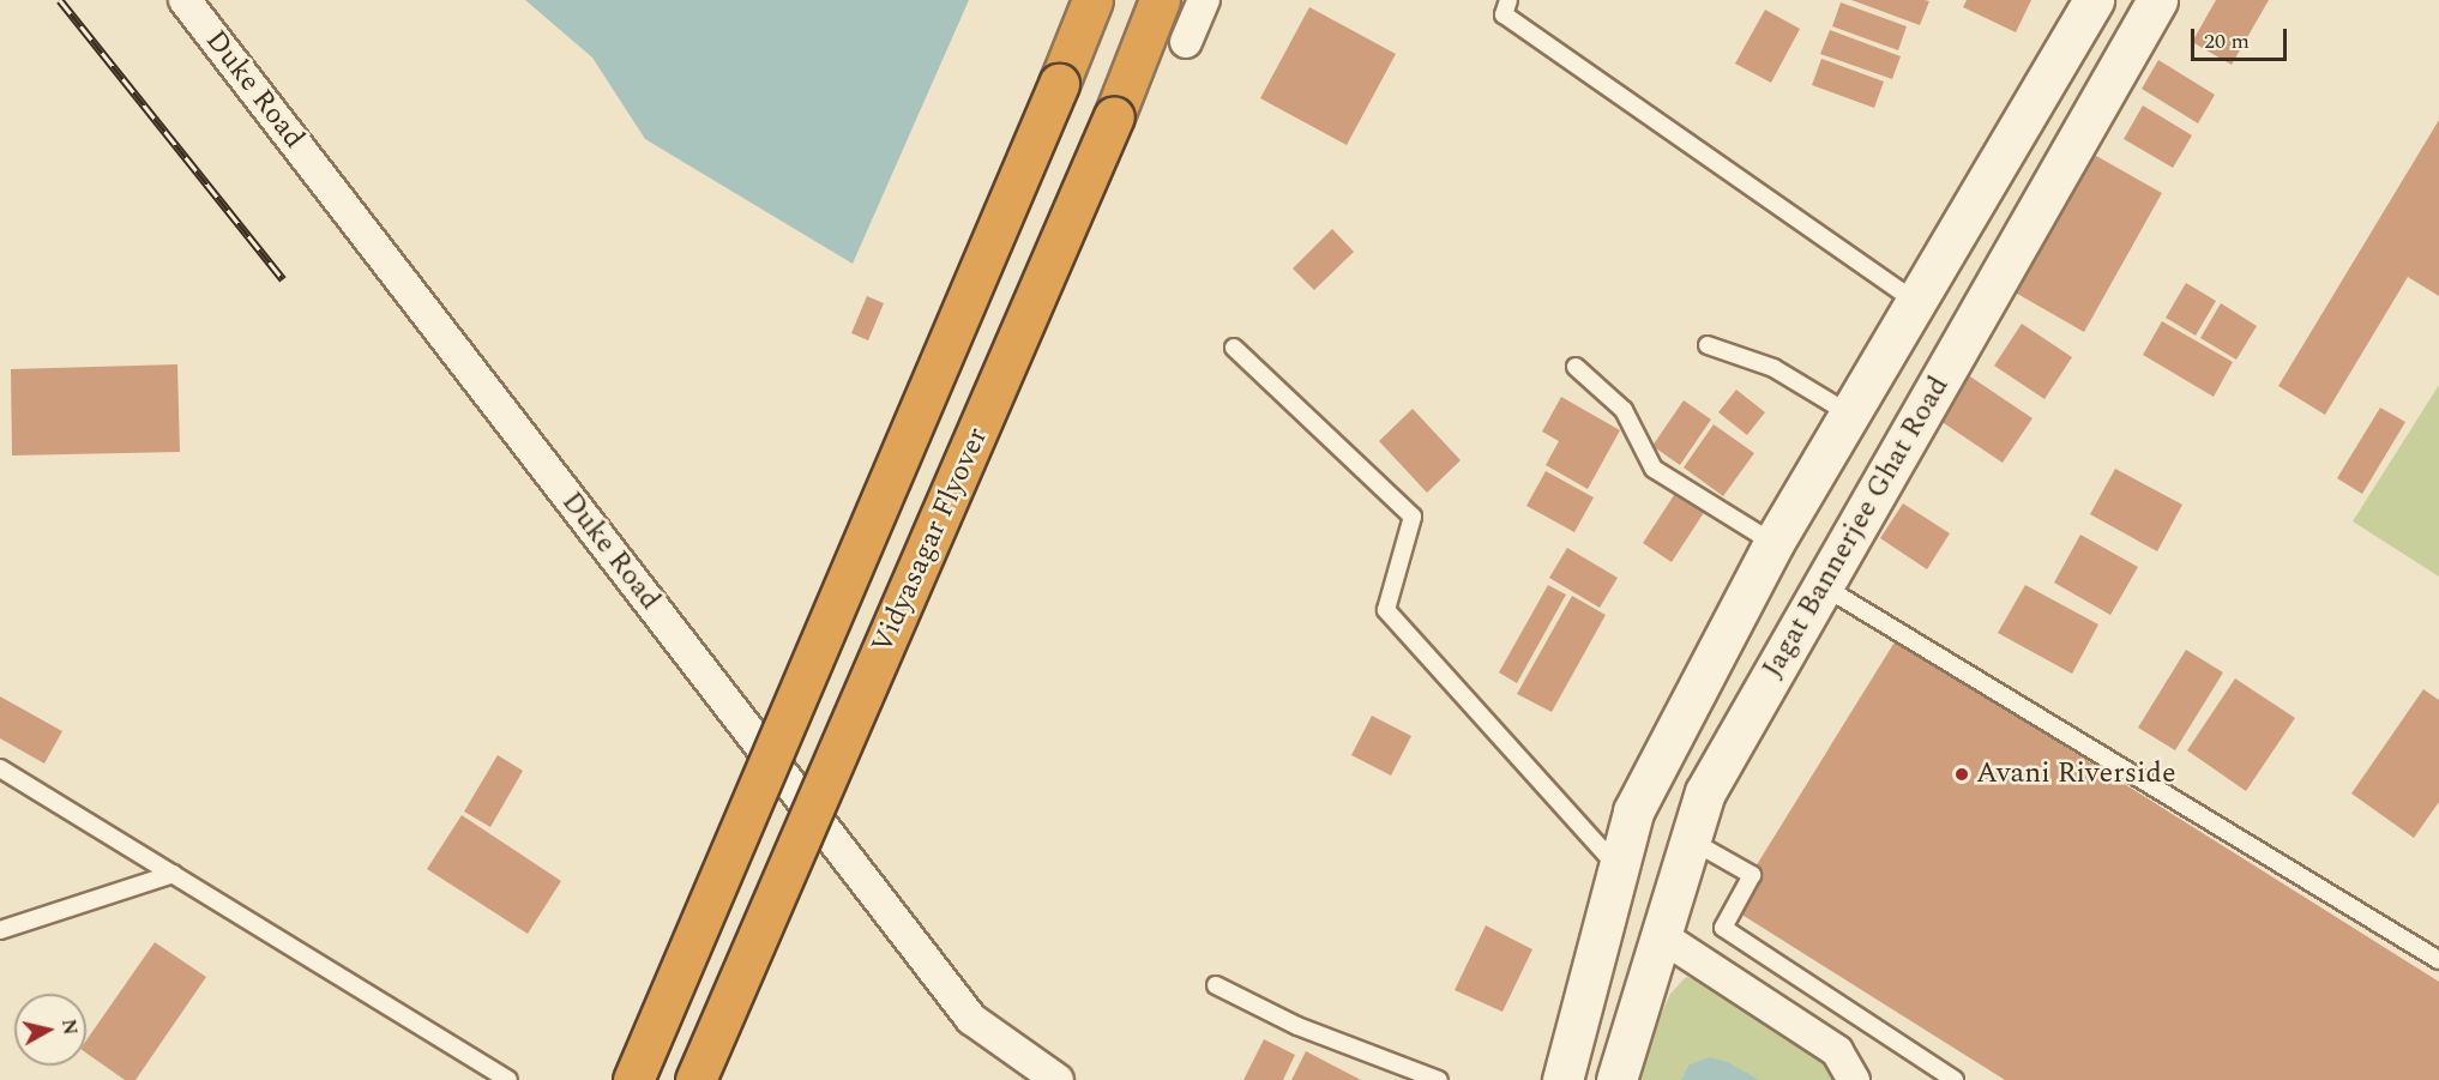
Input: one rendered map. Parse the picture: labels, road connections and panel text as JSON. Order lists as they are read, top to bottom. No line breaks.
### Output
{"streets":{"highway":["Vidyasagar Flyover"],"main road":["Jagat Bannerjee Ghat Road"],"street":["Duke Road"]},"places":["Avani Riverside"],"scale_bar":"20 m","north":"right"}
